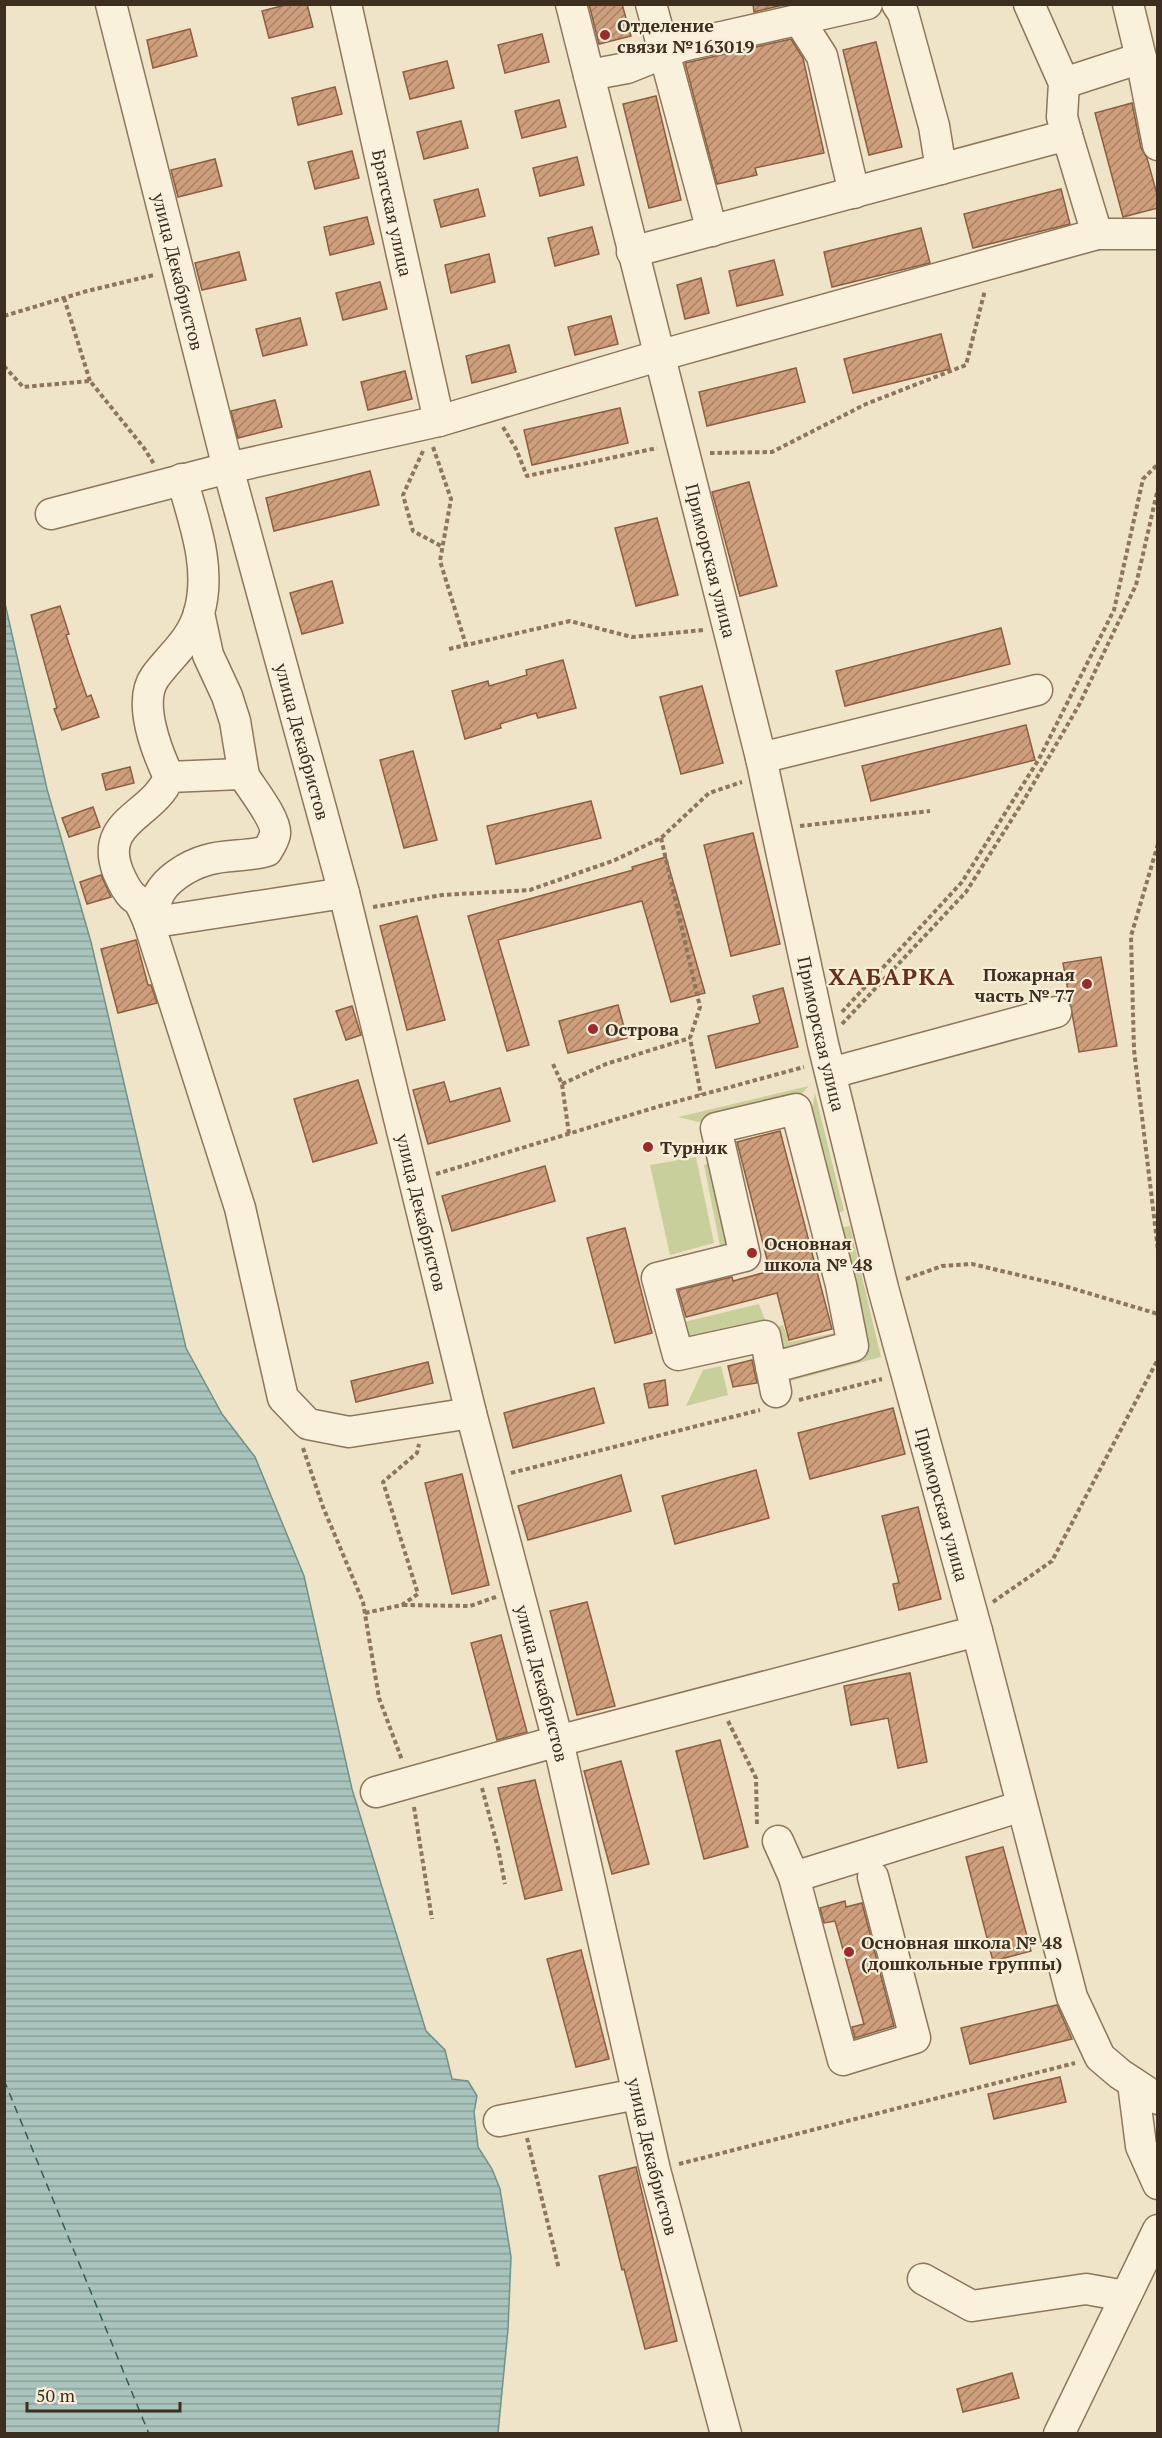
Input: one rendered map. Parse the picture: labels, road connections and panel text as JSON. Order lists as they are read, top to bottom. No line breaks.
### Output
{"streets":{"street":["Братская улица","улица Декабристов","Приморская улица"]},"districts":["ХАБАРКА"],"places":["Отделение связи №163019","Пожарная часть № 77","Острова","Турник","Основная школа № 48","Основная школа № 48 (дошкольные группы)"],"scale_bar":"50 m"}
